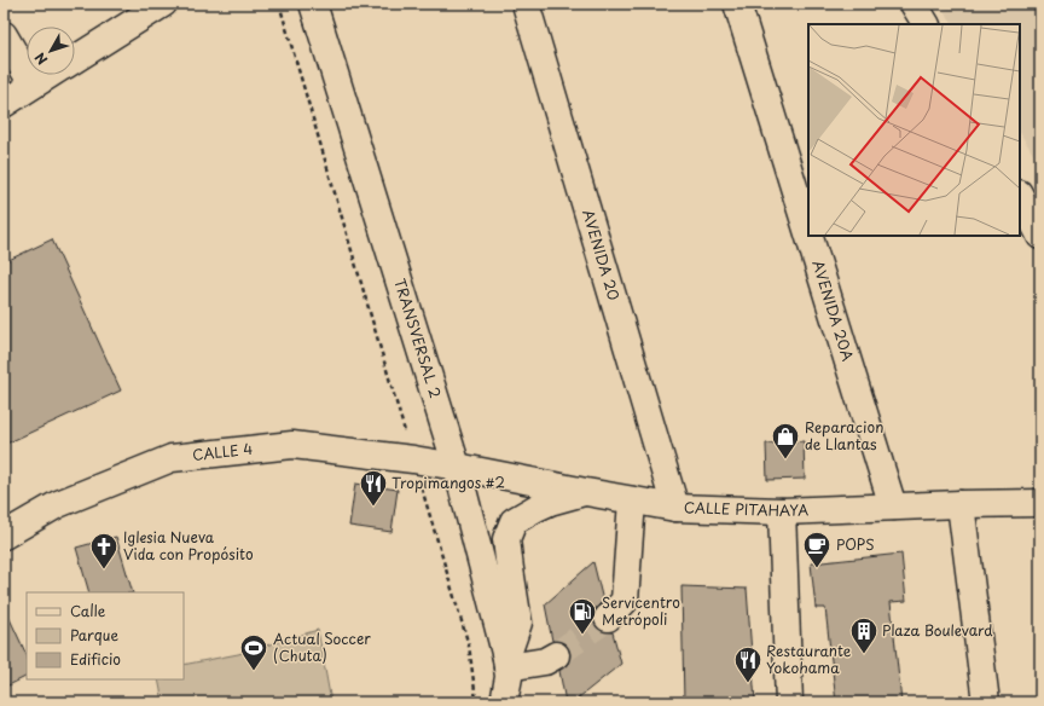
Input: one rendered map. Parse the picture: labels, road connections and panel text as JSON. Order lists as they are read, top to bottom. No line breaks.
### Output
{"streets":{"street":["AVENIDA 20","AVENIDA 20A","TRANSVERSAL 2","CALLE 4","CALLE PITAHAYA"]},"crossings":[["AVENIDA 20","CALLE PITAHAYA"],["AVENIDA 20A","CALLE PITAHAYA"],["TRANSVERSAL 2","CALLE 4"],["TRANSVERSAL 2","CALLE PITAHAYA"],["CALLE 4","CALLE PITAHAYA"]],"places":{"shop":["Reparacion de Llantas"],"restaurant":["Tropimangos #2","Restaurante Yokohama"],"cafe":["POPS"],"church":["Iglesia Nueva Vida con Propósito"],"fuel station":["Servicentro Metrópoli"],"building":["Plaza Boulevard"],"sports":["Actual Soccer (Chuta)"]},"legend":["Calle","Parque","Edificio"],"north":"bottom left"}
